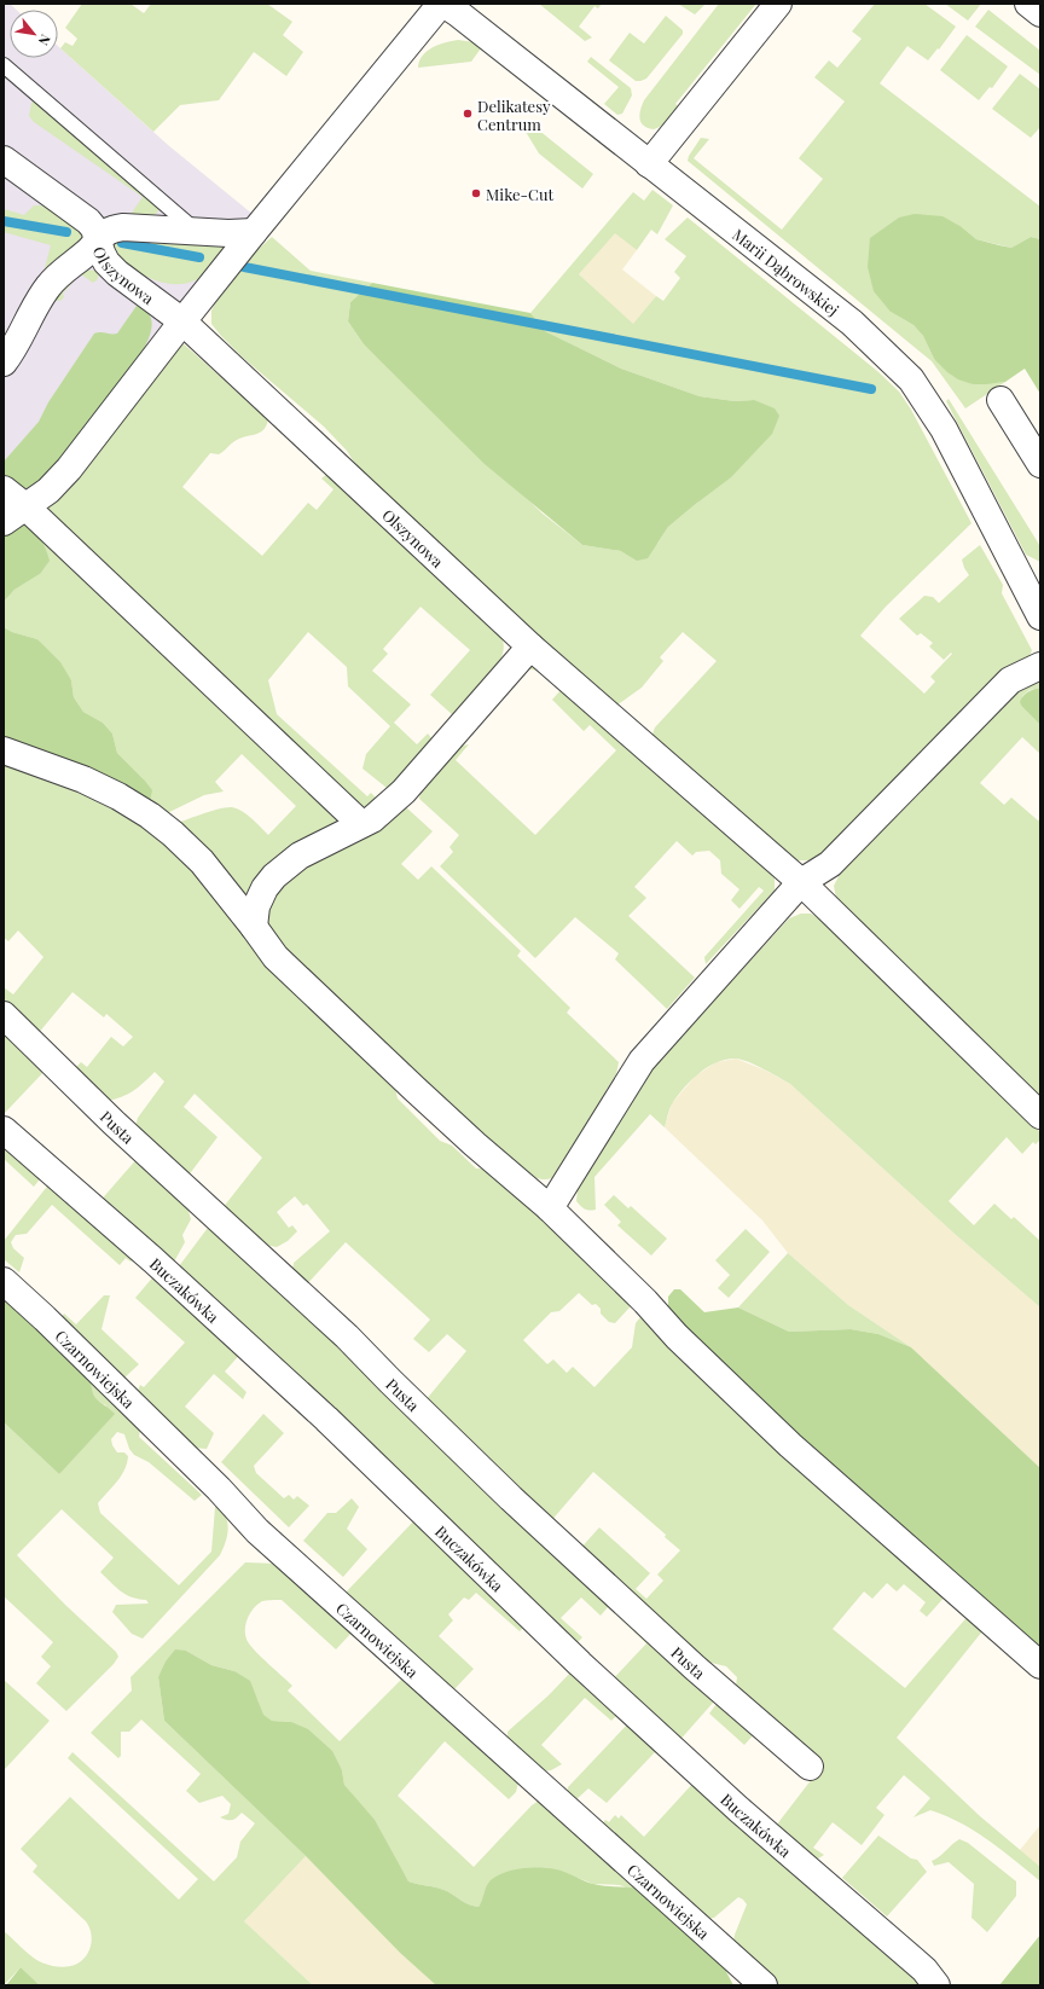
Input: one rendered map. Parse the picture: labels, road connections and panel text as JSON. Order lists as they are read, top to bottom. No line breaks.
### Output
{"streets":{"street":["Olszynowa","Marii Dąbrowskiej","Pusta","Buczakówka","Czarnowiejska"]},"places":["Delikatesy Centrum","Mike-Cut"],"north":"bottom right"}
